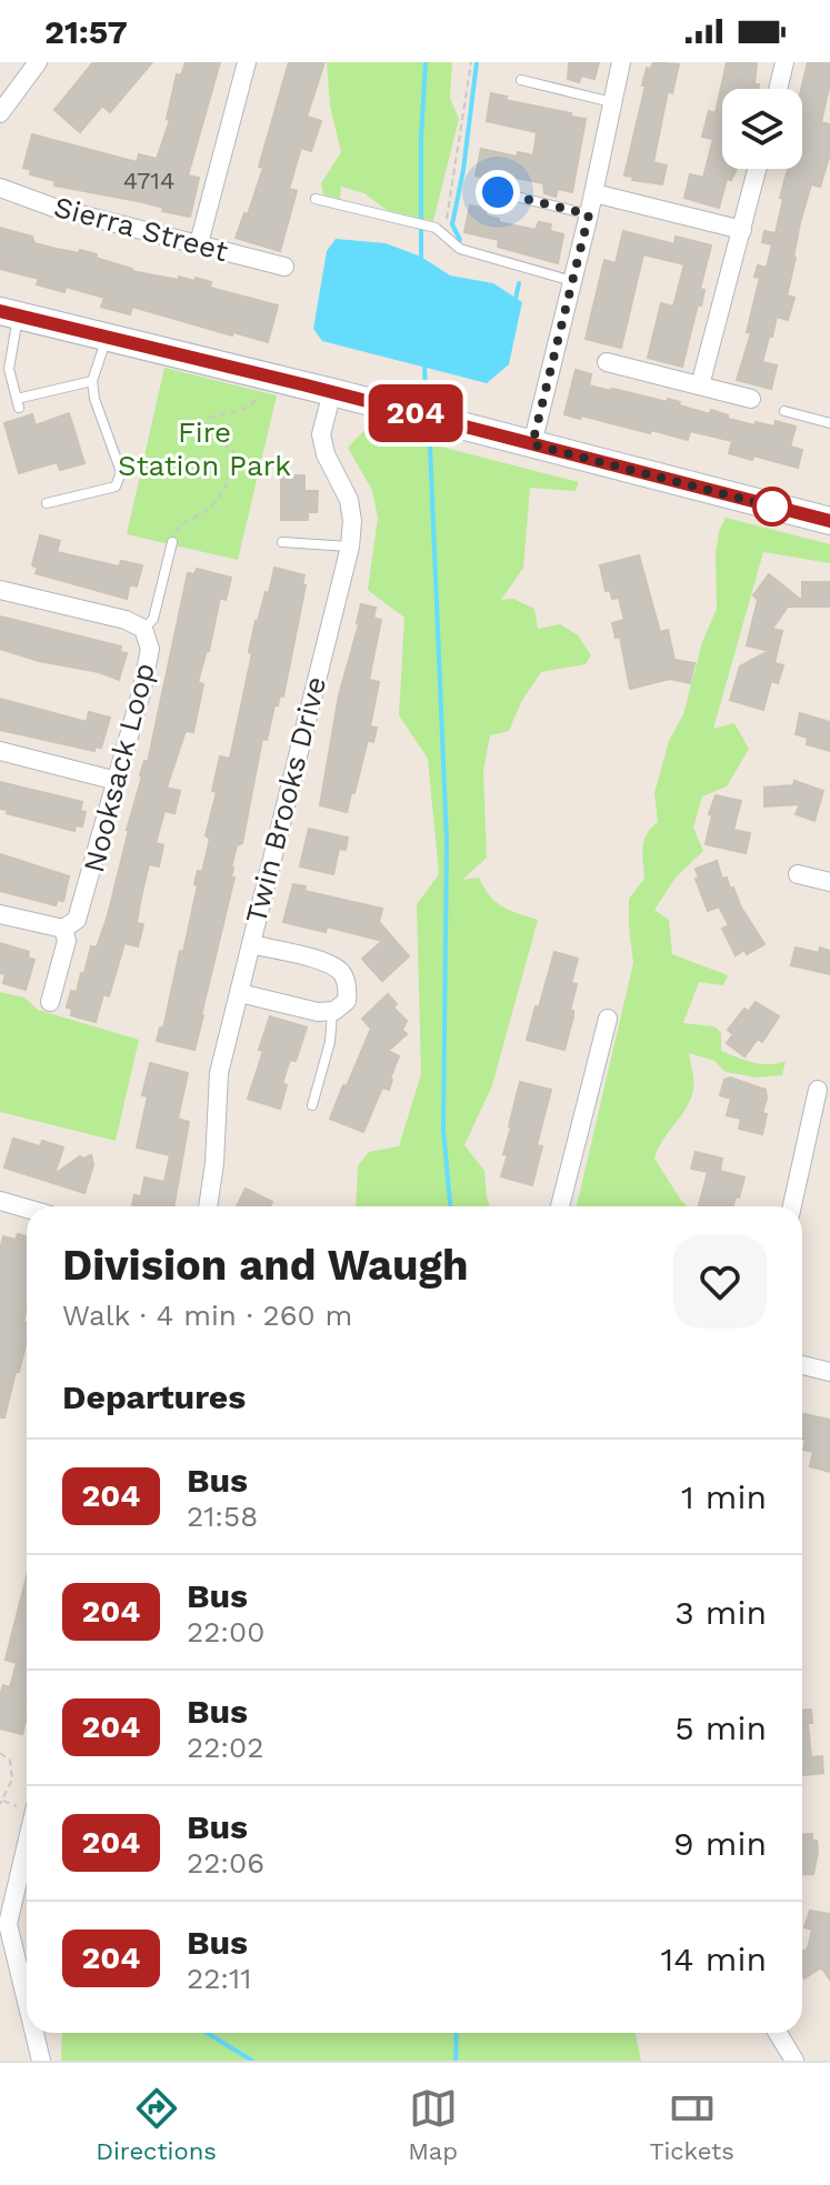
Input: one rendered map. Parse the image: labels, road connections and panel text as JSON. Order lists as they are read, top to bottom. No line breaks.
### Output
{"streets":{"street":["Sierra Street","Nooksack Loop","Twin Brooks Drive"]},"parks":["Fire Station Park"],"lines":["bus line 204"],"house_numbers":["4714"],"page":{"status":"21:57","on_map":"204","heading":[["Division and Waugh","Walk · 4 min · 260 m"],"Departures"],"list":[{"mark":"204","name":"Bus","note":"21:58","value":"1 min"},{"mark":"204","name":"Bus","note":"22:00","value":"3 min"},{"mark":"204","name":"Bus","note":"22:02","value":"5 min"},{"mark":"204","name":"Bus","note":"22:06","value":"9 min"},{"mark":"204","name":"Bus","note":"22:11","value":"14 min"}],"tabs":["Directions","Map","Tickets"]}}
